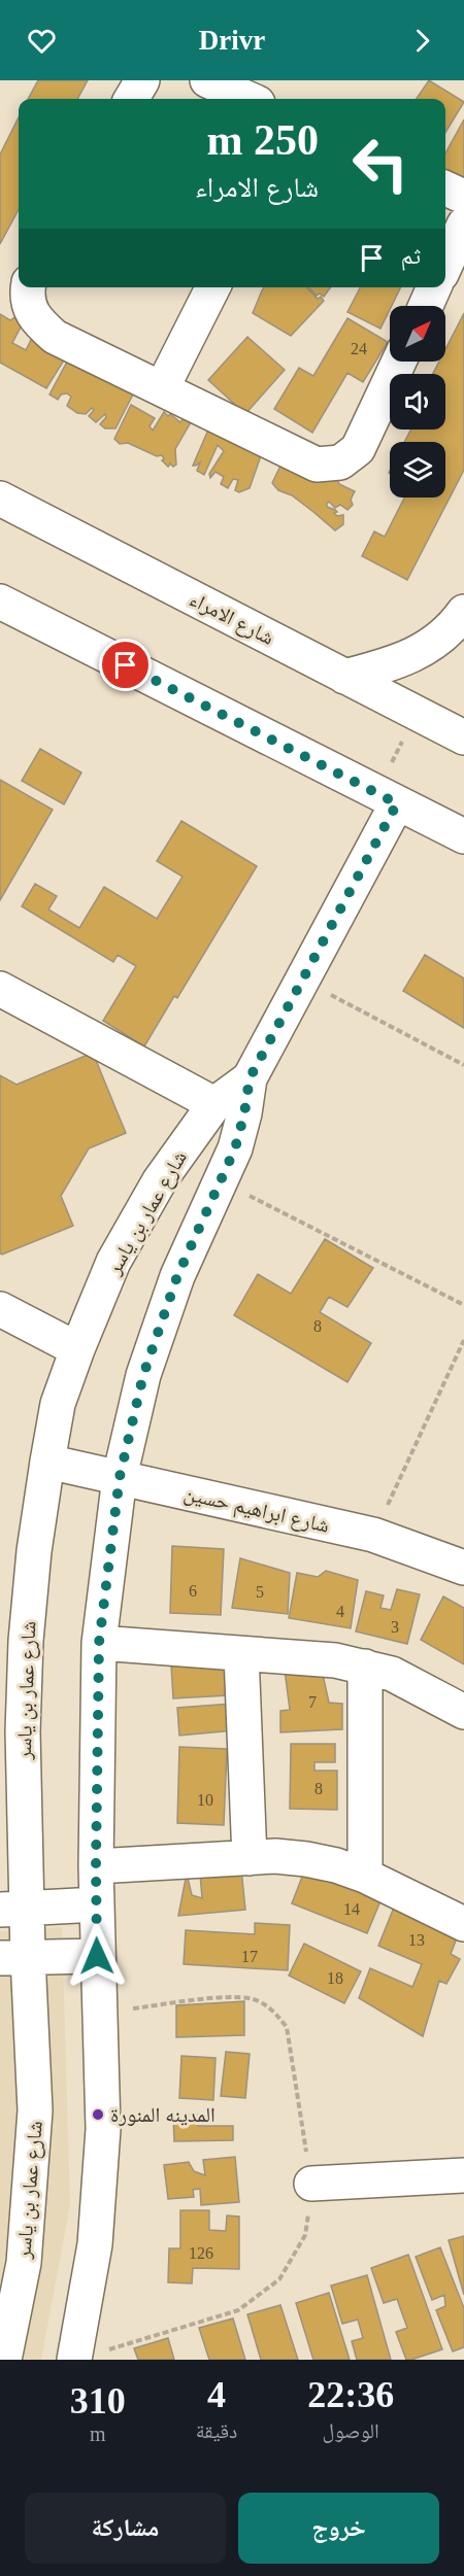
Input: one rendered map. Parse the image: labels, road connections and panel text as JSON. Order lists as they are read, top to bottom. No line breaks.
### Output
{"streets":{"street":["شارع الامراء","شارع عمار بن ياسر","شارع ابراهيم حسين"]},"crossings":[["شارع عمار بن ياسر","شارع ابراهيم حسين"]],"places":["المدينه المنورة"],"house_numbers":["24","8","6","5","4","3","7","8","10","14","13","17","18","126"],"north":"top right","page":{"header":"Drivr","turn":["250 m","شارع الامراء"],"then":"ثم","eta":["22:36","الوصول","4","دقيقة","310","m"],"buttons":["خروج","مشاركة"]}}
